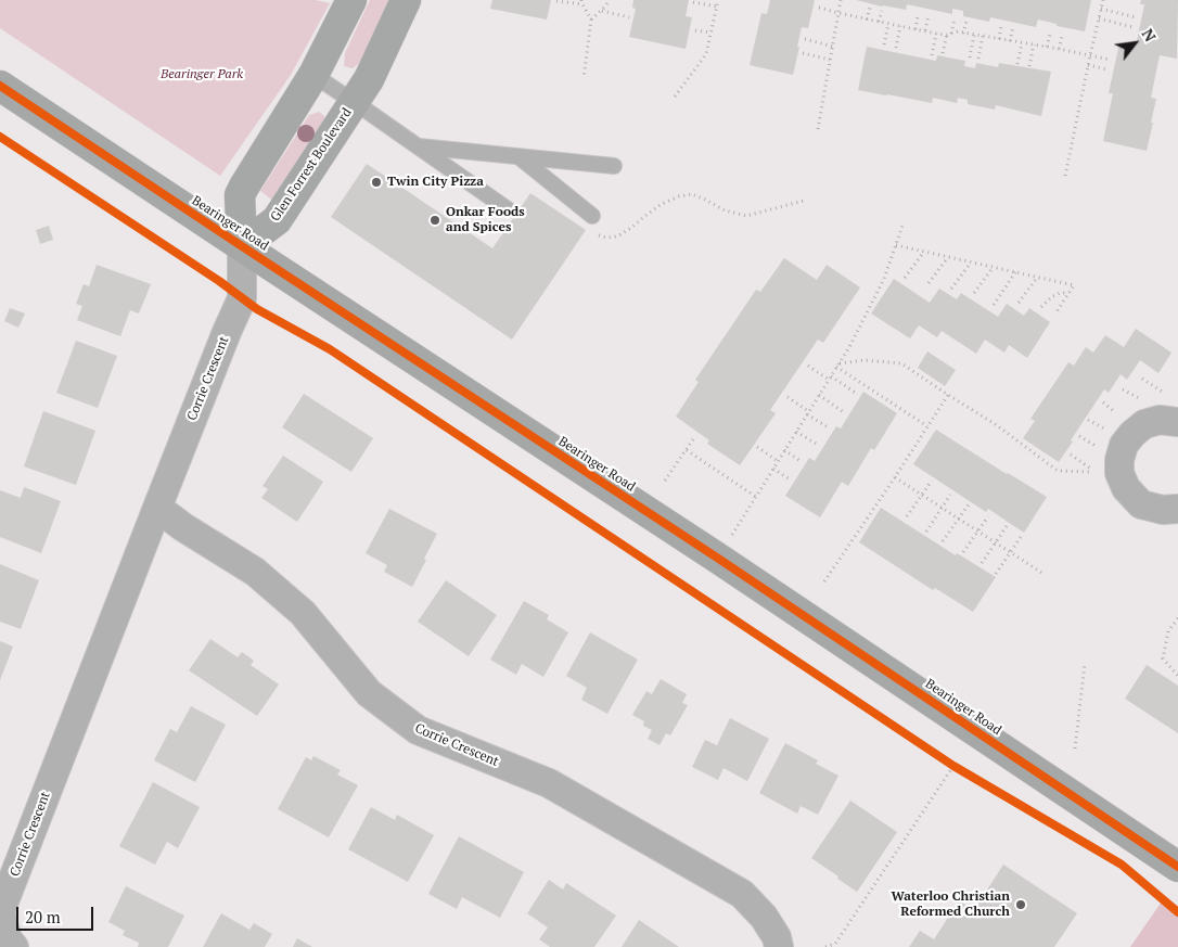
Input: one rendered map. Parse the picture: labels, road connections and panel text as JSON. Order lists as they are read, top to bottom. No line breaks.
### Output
{"streets":{"street":["Glen Forrest Boulevard","Bearinger Road","Corrie Crescent"]},"crossings":[["Glen Forrest Boulevard","Bearinger Road"],["Glen Forrest Boulevard","Corrie Crescent"],["Bearinger Road","Corrie Crescent"]],"parks":["Bearinger Park"],"places":["Twin City Pizza","Onkar Foods and Spices","Waterloo Christian Reformed Church"],"scale_bar":"20 m","north":"top right"}
